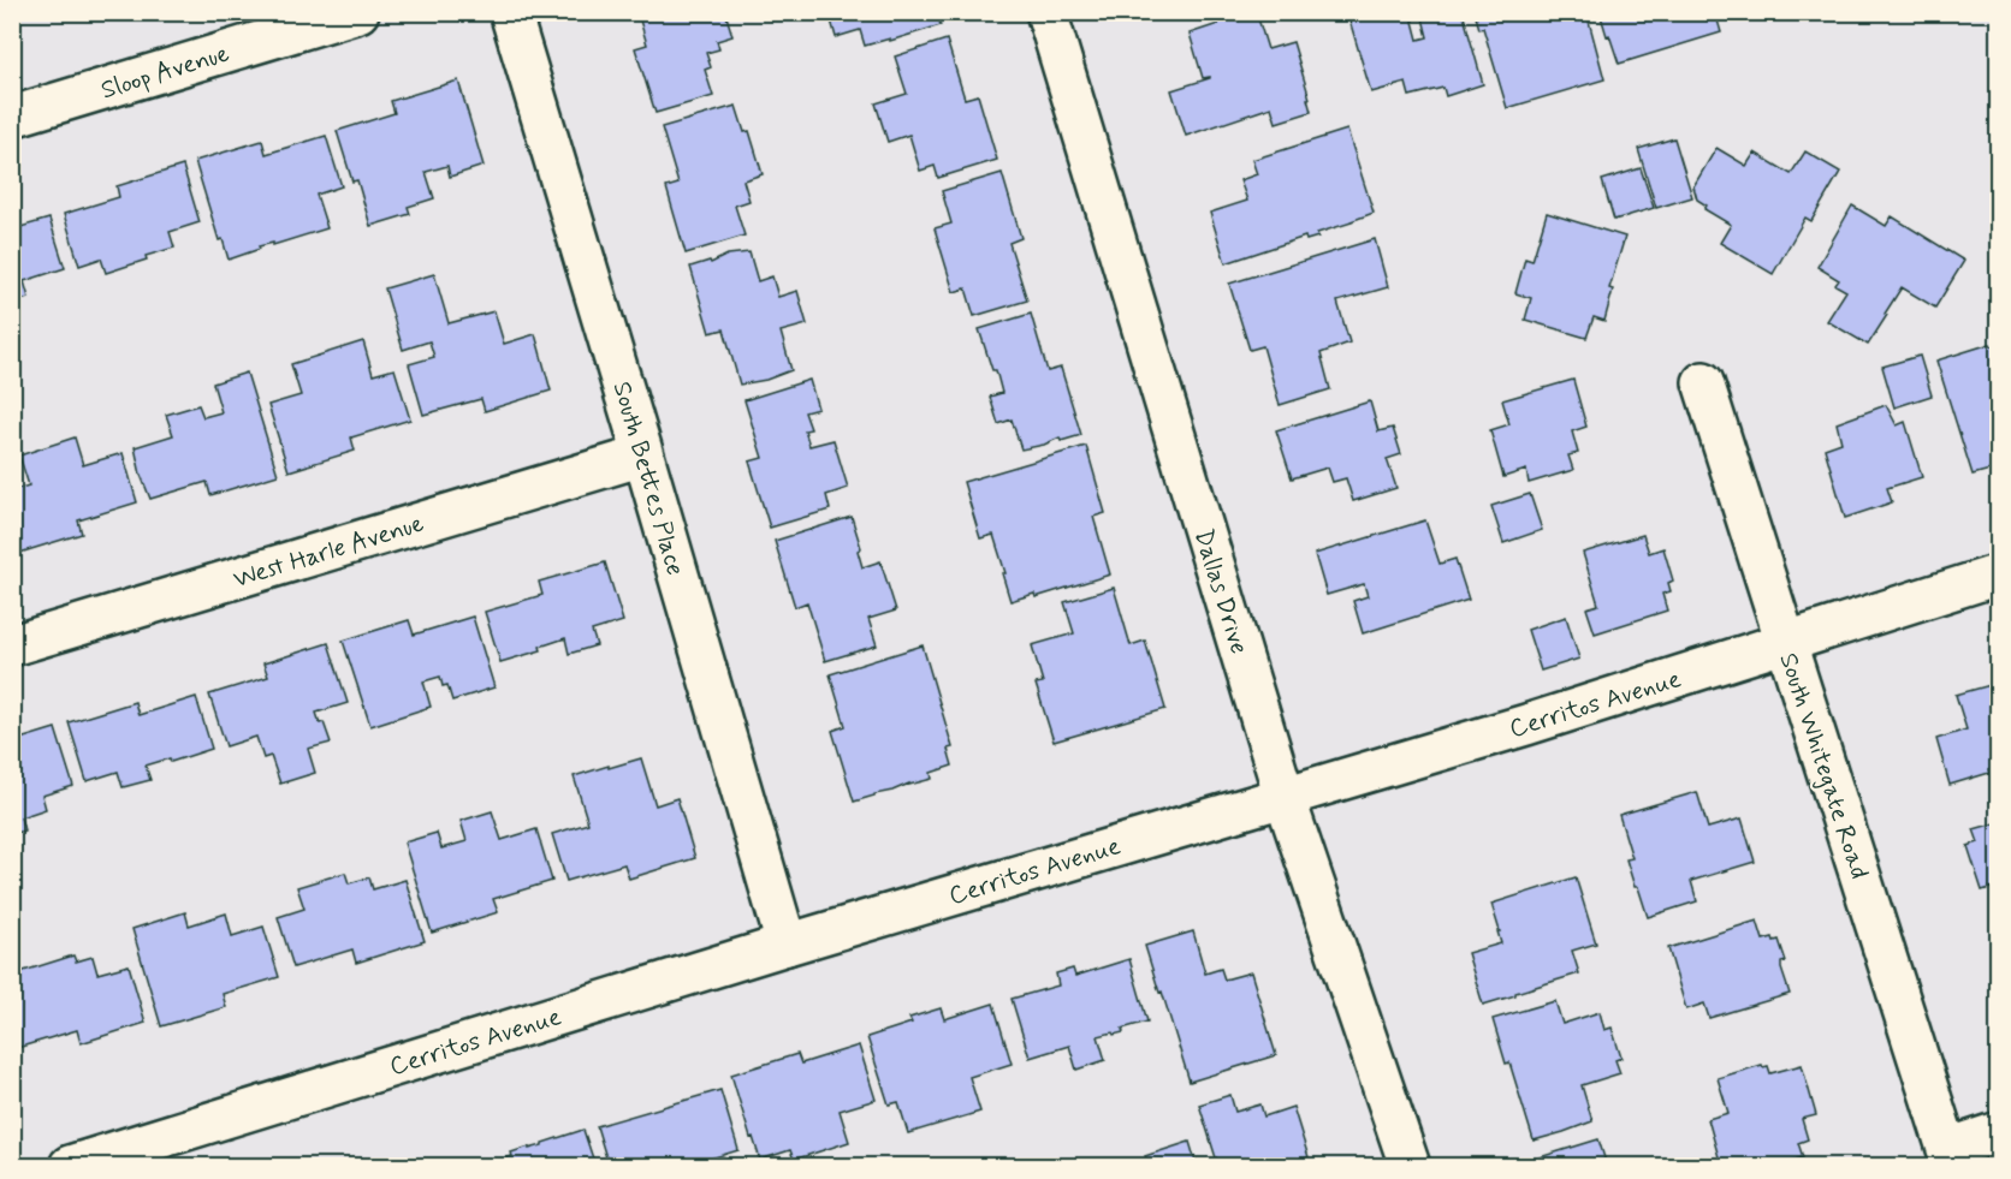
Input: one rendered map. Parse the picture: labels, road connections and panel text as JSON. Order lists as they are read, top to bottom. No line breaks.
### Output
{"streets":{"street":["Sloop Avenue","South Bettes Place","West Harle Avenue","Dallas Drive","Cerritos Avenue","South Whitegate Road"]},"crossings":[["South Bettes Place","West Harle Avenue"],["South Bettes Place","Cerritos Avenue"],["Dallas Drive","Cerritos Avenue"],["Cerritos Avenue","South Whitegate Road"]]}
